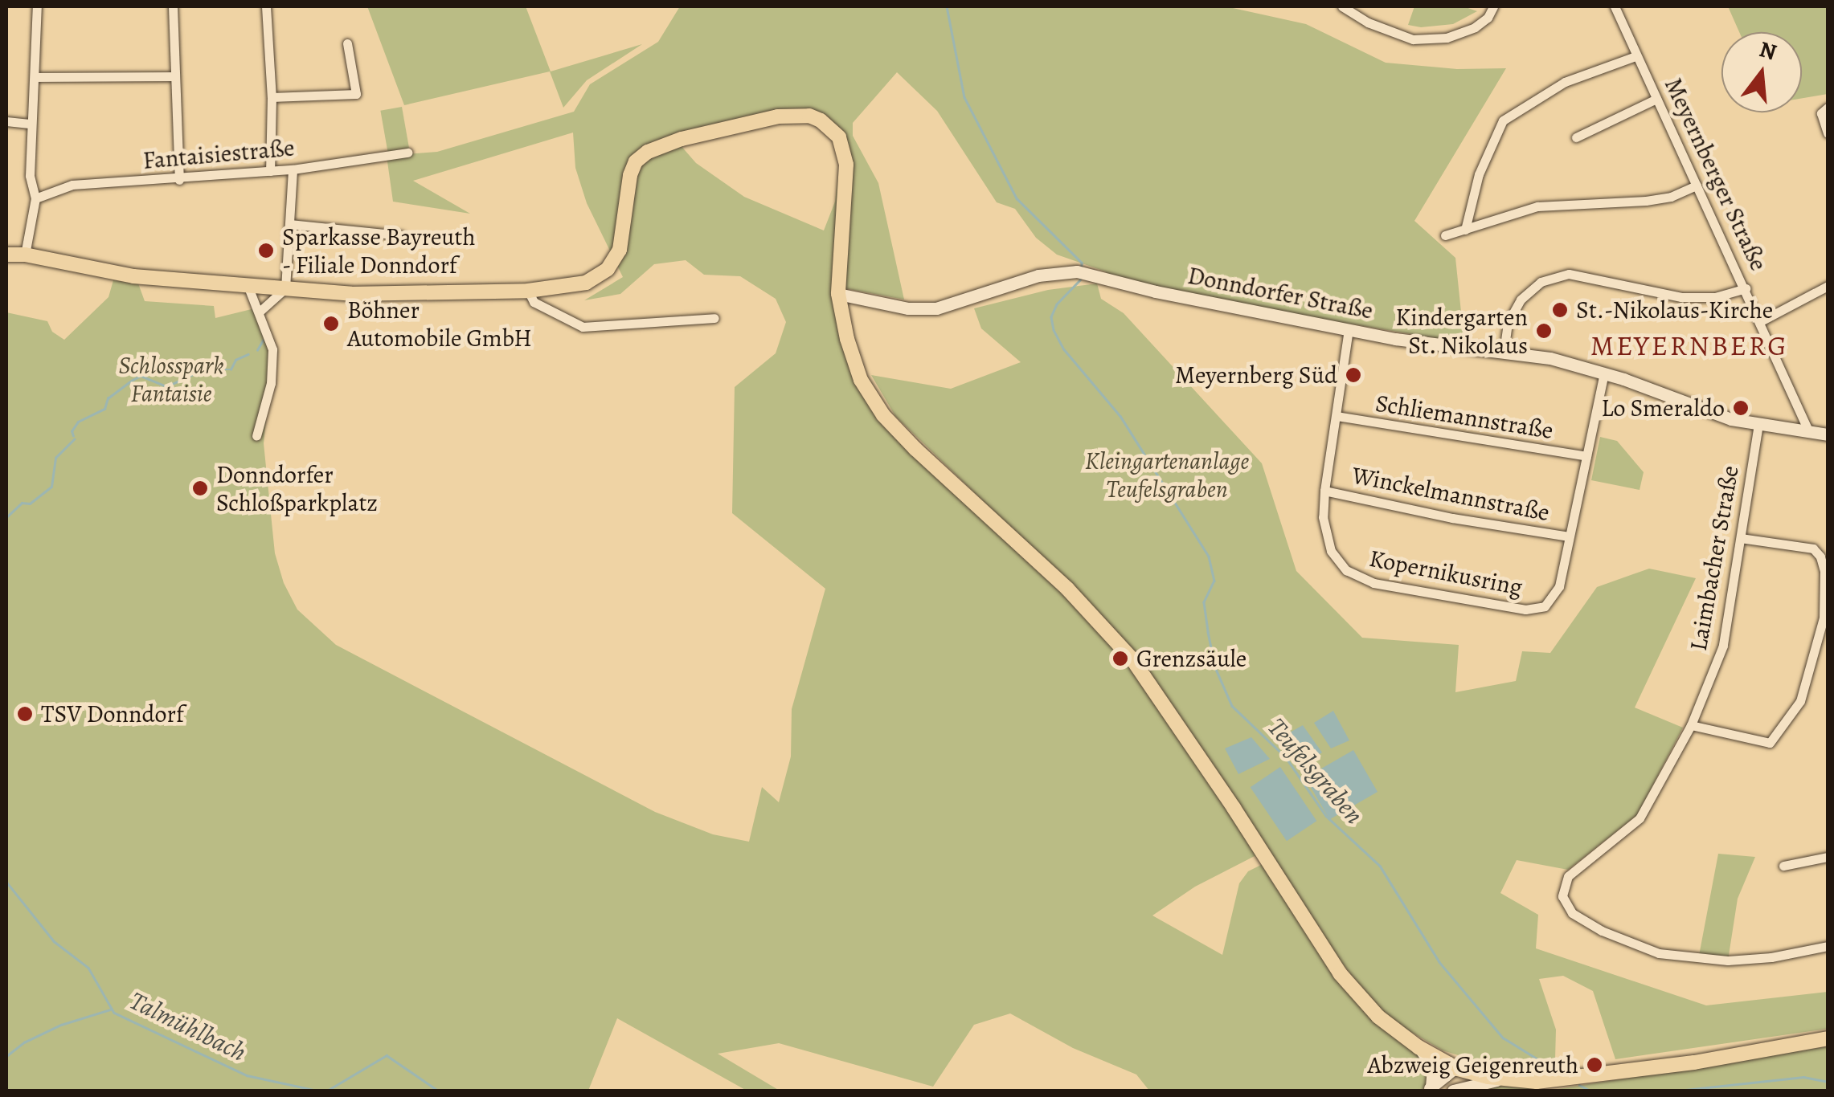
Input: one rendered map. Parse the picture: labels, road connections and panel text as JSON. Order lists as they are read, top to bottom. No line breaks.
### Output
{"streets":{"street":["Fantaisiestraße","Meyernberger Straße","Donndorfer Straße","Schliemannstraße","Winckelmannstraße","Laimbacher Straße","Kopernikusring"]},"crossings":[["Meyernberger Straße","Donndorfer Straße"],["Donndorfer Straße","Laimbacher Straße"],["Donndorfer Straße","Kopernikusring"],["Schliemannstraße","Kopernikusring"],["Winckelmannstraße","Kopernikusring"]],"districts":["MEYERNBERG"],"water":["Teufelsgraben","Talmühlbach"],"parks":["Schlosspark Fantaisie","Kleingartenanlage Teufelsgraben"],"places":["Sparkasse Bayreuth - Filiale Donndorf","St.-Nikolaus-Kirche","Böhner Automobile GmbH","Kindergarten St. Nikolaus","Meyernberg Süd","Lo Smeraldo","Donndorfer Schloßparkplatz","Grenzsäule","TSV Donndorf","Abzweig Geigenreuth"],"north":"top"}
